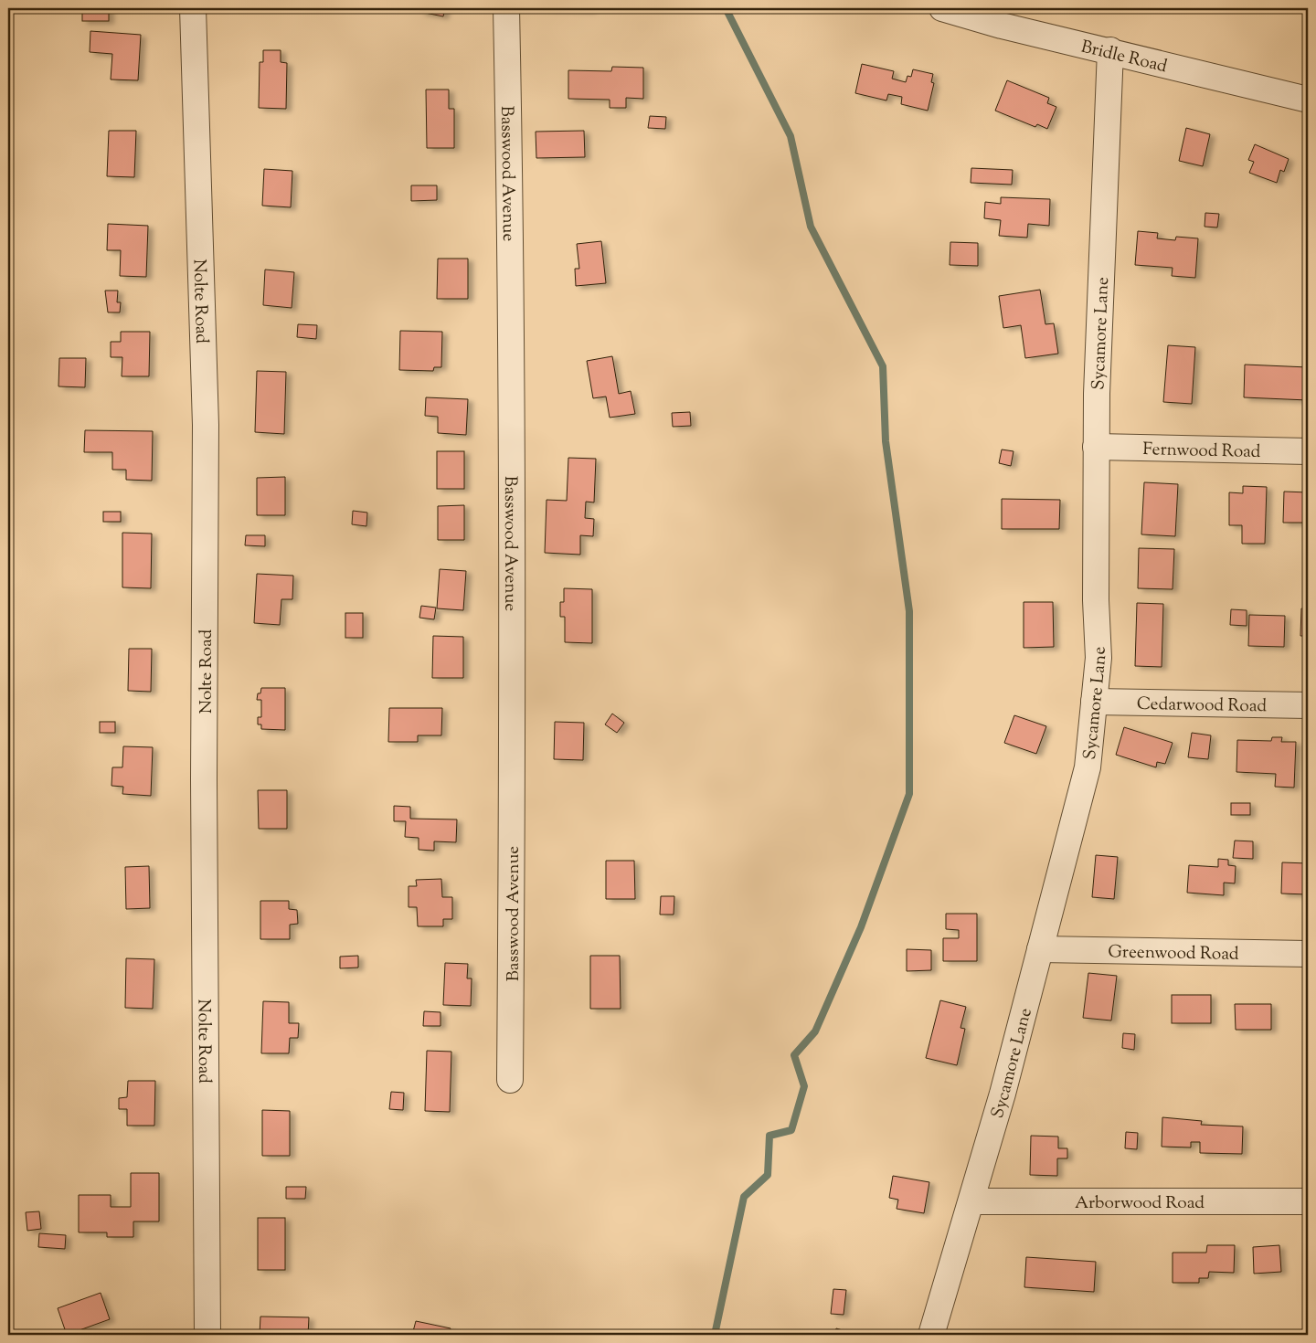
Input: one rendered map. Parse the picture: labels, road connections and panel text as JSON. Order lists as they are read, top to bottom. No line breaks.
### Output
{"streets":{"street":["Bridle Road","Basswood Avenue","Nolte Road","Sycamore Lane","Fernwood Road","Cedarwood Road","Greenwood Road","Arborwood Road"]},"crossings":[["Bridle Road","Sycamore Lane"],["Sycamore Lane","Fernwood Road"],["Sycamore Lane","Cedarwood Road"],["Sycamore Lane","Greenwood Road"],["Sycamore Lane","Arborwood Road"]]}
